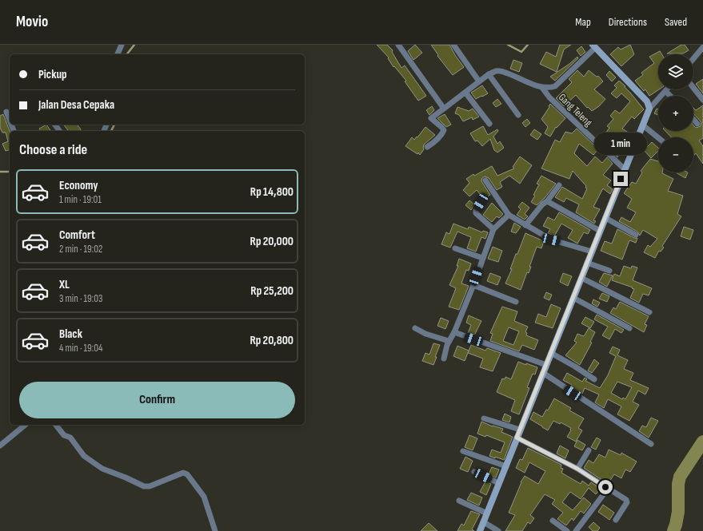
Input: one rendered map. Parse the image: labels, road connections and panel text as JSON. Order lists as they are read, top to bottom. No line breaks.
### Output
{"streets":{"street":["Gang Teleng"]},"page":{"header":"Movio","nav":["Map","Directions","Saved"],"map_buttons":["+","−"],"banner":["Pickup","Jalan Desa Cepaka"],"heading":"Choose a ride","bubble":"1 min","list":[{"name":"Economy","note":"1 min · 19:01","value":"Rp 14,800"},{"name":"Comfort","note":"2 min · 19:02","value":"Rp 20,000"},{"name":"XL","note":"3 min · 19:03","value":"Rp 25,200"},{"name":"Black","note":"4 min · 19:04","value":"Rp 20,800"}],"buttons":"Confirm"}}
